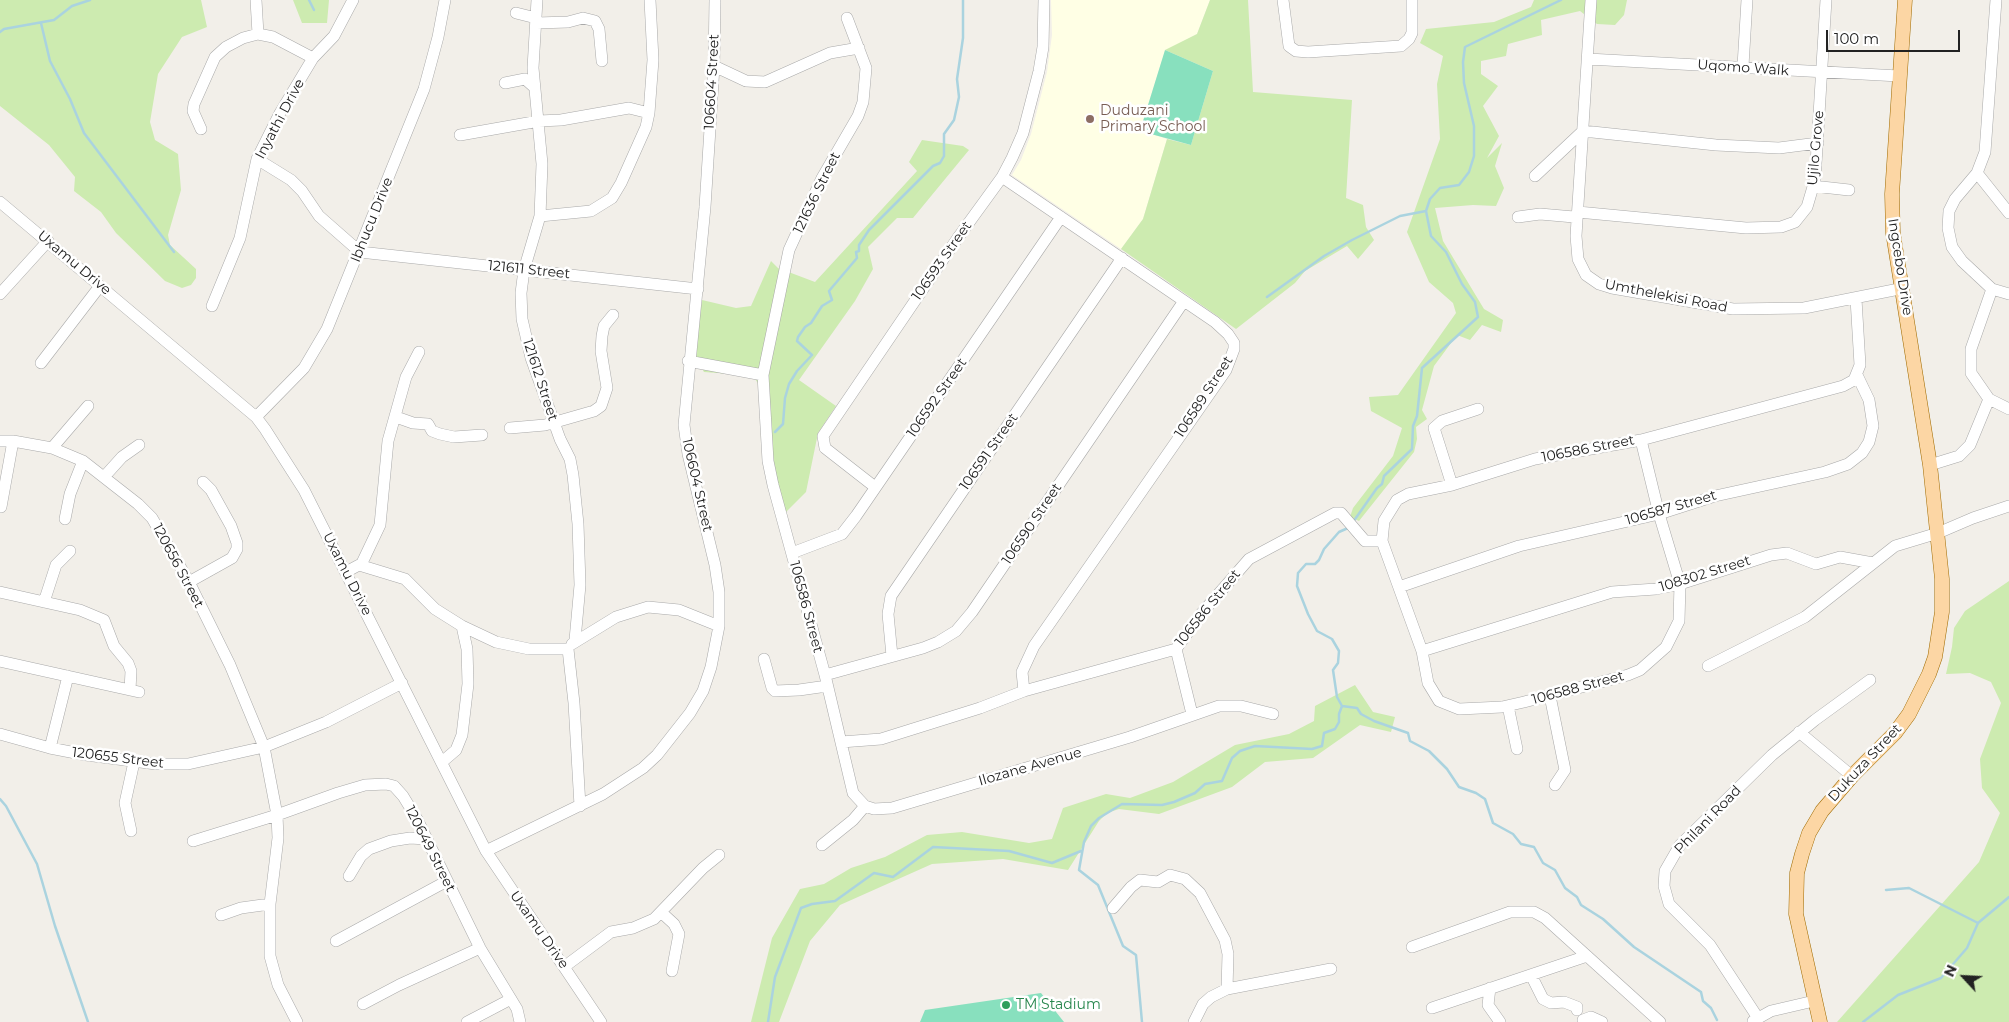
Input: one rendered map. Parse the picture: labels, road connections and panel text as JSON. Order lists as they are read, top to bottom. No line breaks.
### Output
{"streets":{"main road":["Ingcebo Drive","Dukuza Street"],"street":["Uqomo Walk","106604 Street","Inyathi Drive","Ujilo Grove","121636 Street","Ibhucu Drive","106593 Street","Uxamu Drive","121611 Street","Umthelekisi Road","121612 Street","106589 Street","106592 Street","106586 Street","106591 Street","106587 Street","106590 Street","120656 Street","108302 Street","106588 Street","120655 Street","Ilozane Avenue","Philani Road","120649 Street"]},"crossings":[["Uqomo Walk","Ujilo Grove"],["Uqomo Walk","Ingcebo Drive"],["Uqomo Walk","Umthelekisi Road"],["106604 Street","Uxamu Drive"],["106604 Street","121611 Street"],["106604 Street","121612 Street"],["Ujilo Grove","Umthelekisi Road"],["121636 Street","106586 Street"],["Ibhucu Drive","Uxamu Drive"],["Ibhucu Drive","121611 Street"],["106593 Street","106589 Street"],["106593 Street","106592 Street"],["Uxamu Drive","120655 Street"],["Ingcebo Drive","Umthelekisi Road"],["Ingcebo Drive","Dukuza Street"],["121611 Street","121612 Street"],["106589 Street","106592 Street"],["106589 Street","106586 Street"],["106589 Street","106591 Street"],["106589 Street","106590 Street"],["106592 Street","106586 Street"],["106586 Street","106587 Street"],["106586 Street","106590 Street"],["106586 Street","106588 Street"],["106591 Street","106590 Street"],["106587 Street","106588 Street"],["120656 Street","120655 Street"],["120656 Street","120649 Street"],["108302 Street","106588 Street"]],"places":["Duduzani Primary School","TM Stadium"],"scale_bar":"100 m","north":"top left"}
